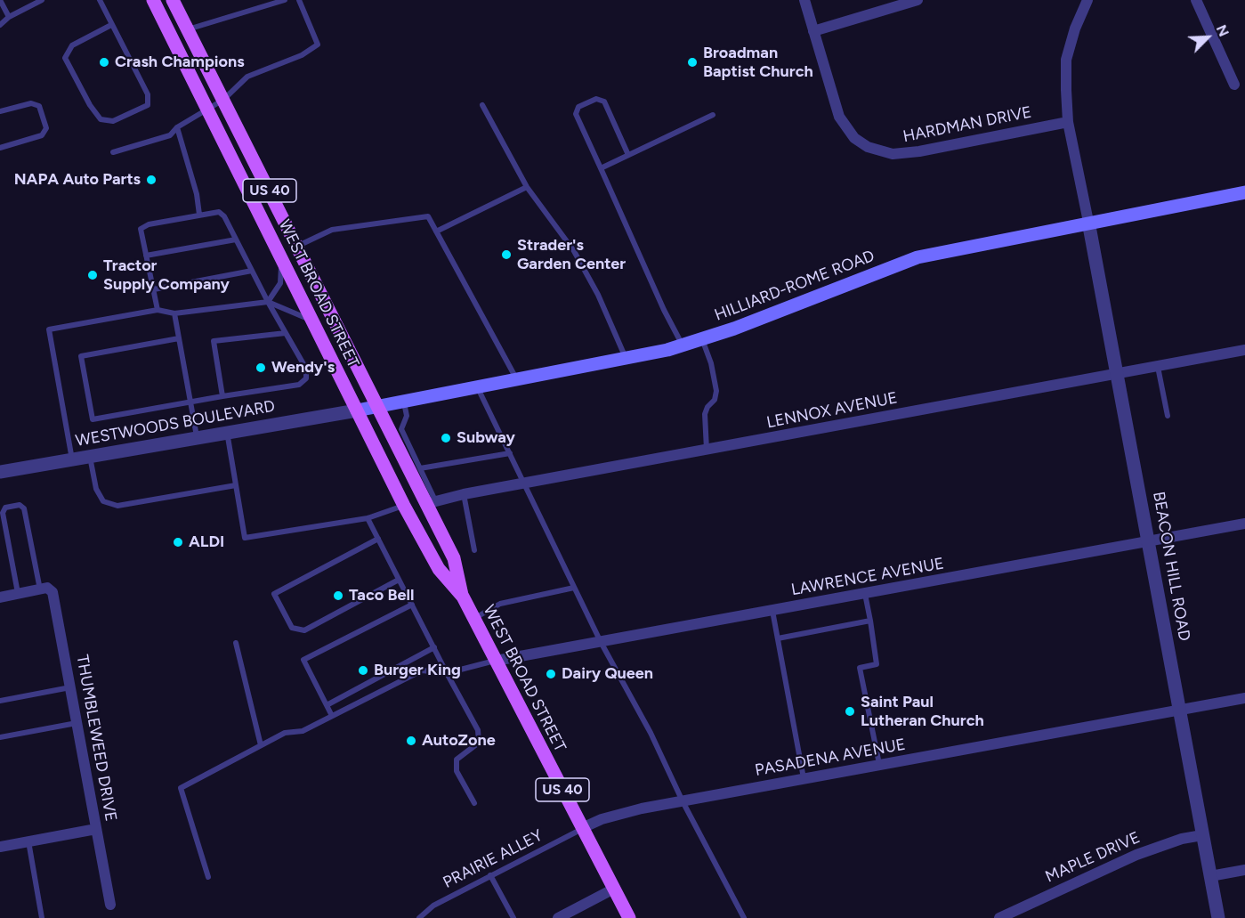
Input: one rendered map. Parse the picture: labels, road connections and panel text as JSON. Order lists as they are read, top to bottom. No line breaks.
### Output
{"streets":{"main road":["US 40","HILLIARD-ROME ROAD","WEST BROAD STREET"],"street":["HARDMAN DRIVE","LENNOX AVENUE","WESTWOODS BOULEVARD","BEACON HILL ROAD","LAWRENCE AVENUE","THUMBLEWEED DRIVE","PASADENA AVENUE","MAPLE DRIVE"],"lane":["PRAIRIE ALLEY"]},"crossings":[["HILLIARD-ROME ROAD","WEST BROAD STREET"],["HILLIARD-ROME ROAD","WESTWOODS BOULEVARD"],["HILLIARD-ROME ROAD","BEACON HILL ROAD"],["WEST BROAD STREET","LENNOX AVENUE"],["WEST BROAD STREET","WESTWOODS BOULEVARD"],["WEST BROAD STREET","LAWRENCE AVENUE"],["WEST BROAD STREET","PASADENA AVENUE"],["WEST BROAD STREET","PRAIRIE ALLEY"],["LENNOX AVENUE","BEACON HILL ROAD"],["BEACON HILL ROAD","LAWRENCE AVENUE"],["BEACON HILL ROAD","PASADENA AVENUE"],["BEACON HILL ROAD","MAPLE DRIVE"],["PASADENA AVENUE","PRAIRIE ALLEY"]],"places":["Crash Champions","Broadman Baptist Church","NAPA Auto Parts","Strader's Garden Center","Tractor Supply Company","Wendy's","Subway","ALDI","Taco Bell","Burger King","Dairy Queen","Saint Paul Lutheran Church","AutoZone"],"north":"top right"}
